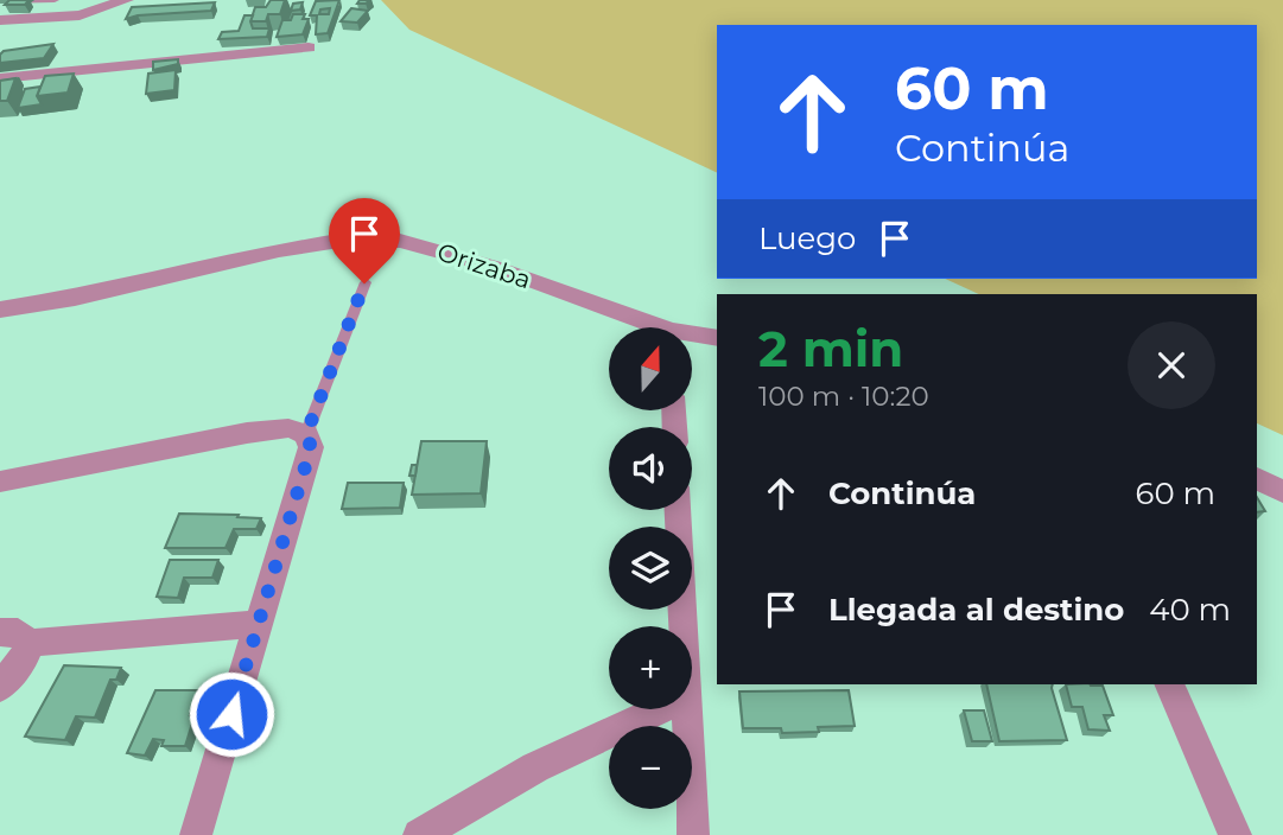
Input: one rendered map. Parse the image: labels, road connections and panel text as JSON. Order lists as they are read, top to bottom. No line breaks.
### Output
{"streets":{"street":["Orizaba"]},"north":"top","page":{"turn":["60 m","Continúa"],"then":"Luego","heading":["2 min","100 m · 10:20"],"map_buttons":["+","−"],"list":[{"name":"Continúa","value":"60 m"},{"name":"Llegada al destino","value":"40 m"}]}}
